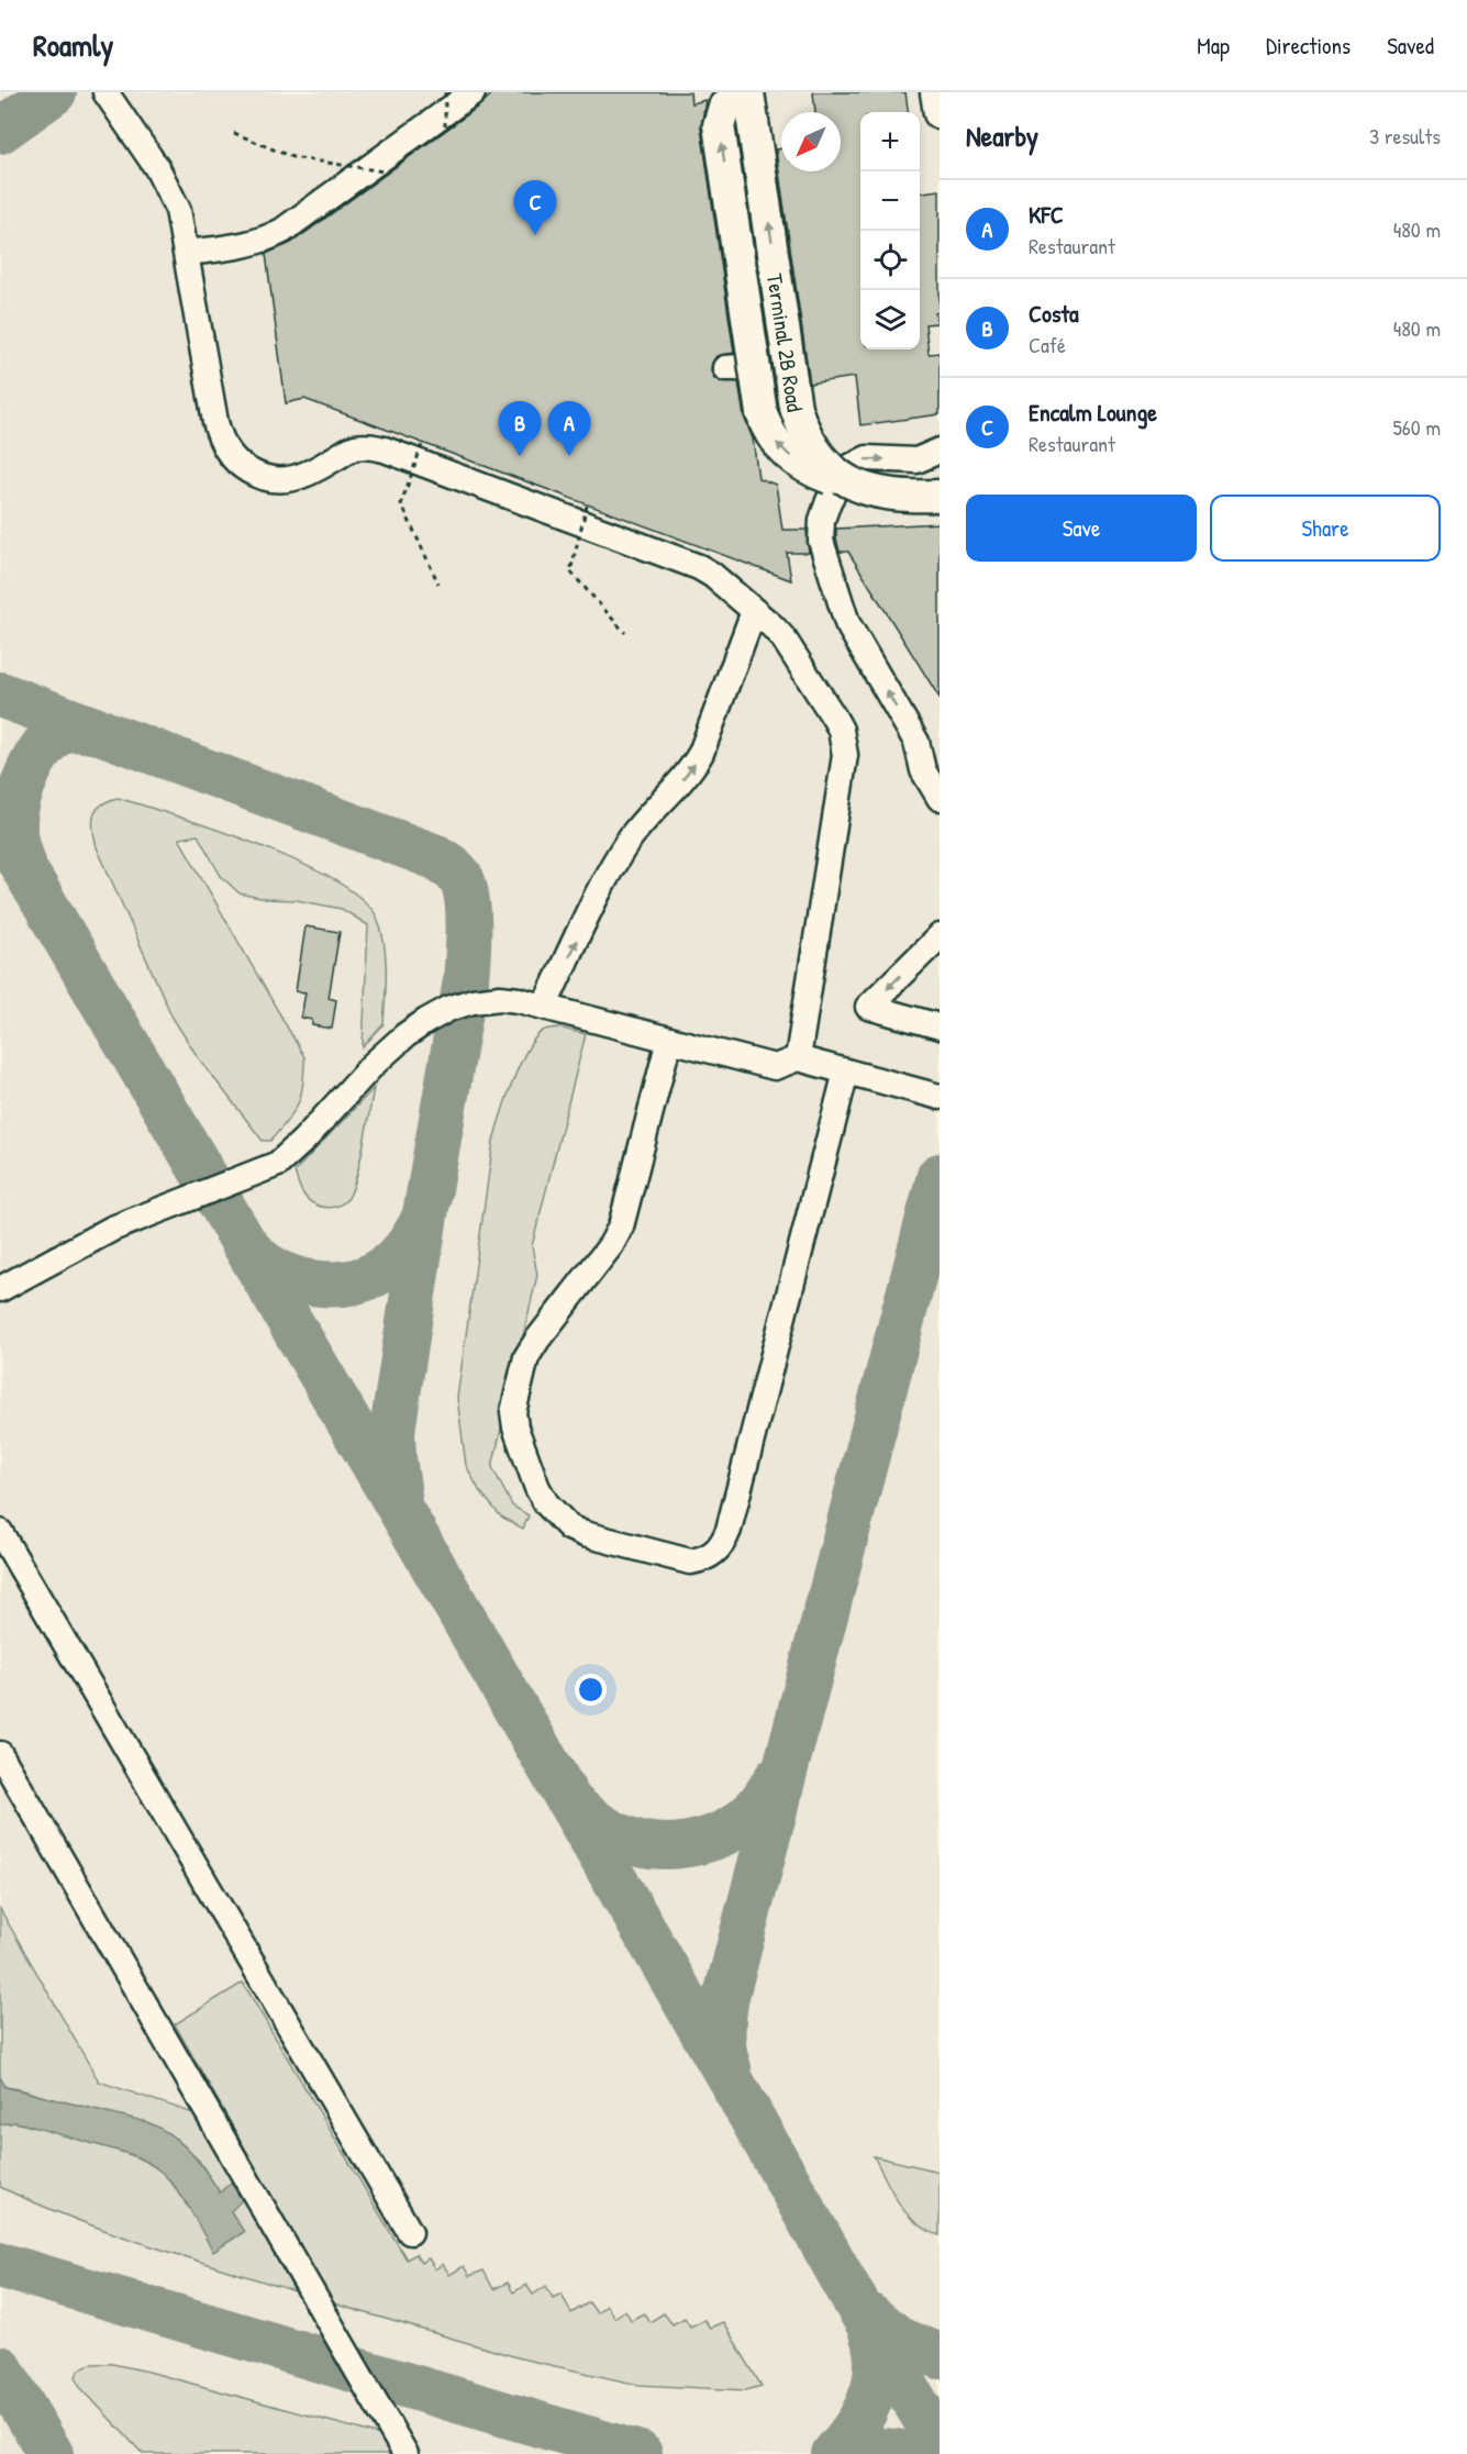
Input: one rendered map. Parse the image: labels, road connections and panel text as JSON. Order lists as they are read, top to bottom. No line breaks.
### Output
{"streets":{"main road":["Terminal 2B Road"]},"one_way":["Terminal 2B Road"],"north":"bottom left","page":{"header":"Roamly","nav":["Map","Directions","Saved"],"heading":["Nearby","3 results"],"map_buttons":["+","−"],"list":[{"mark":"A","name":"KFC","note":"Restaurant","value":"480 m"},{"mark":"B","name":"Costa","note":"Café","value":"480 m"},{"mark":"C","name":"Encalm Lounge","note":"Restaurant","value":"560 m"}],"pins":["C","A","B"],"buttons":["Save","Share"]}}
